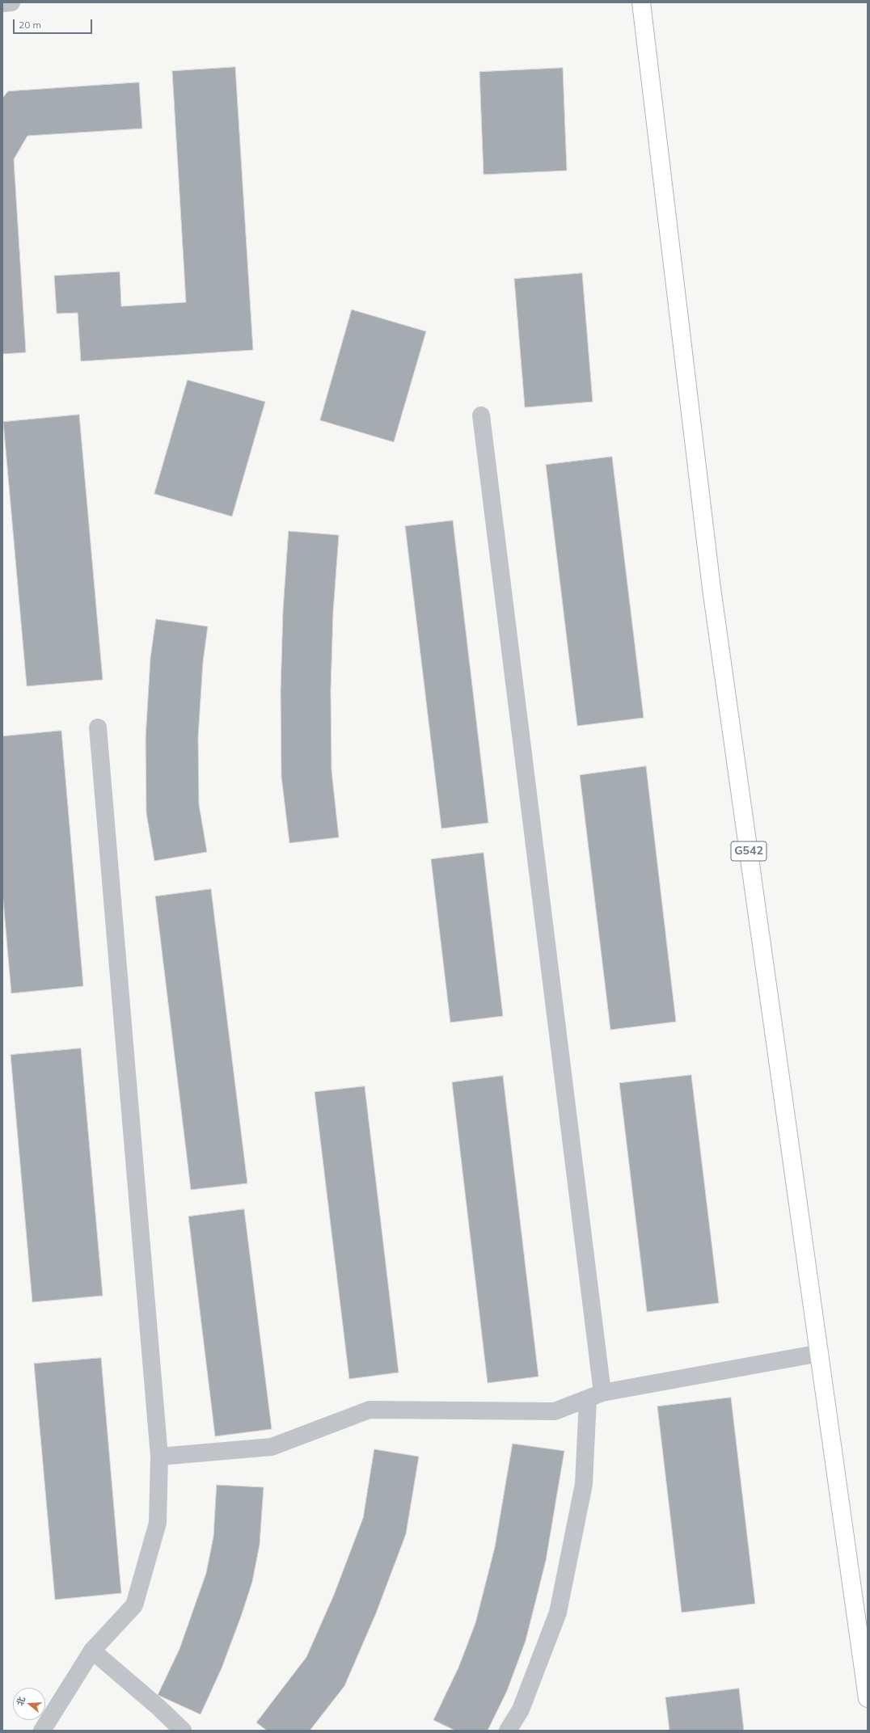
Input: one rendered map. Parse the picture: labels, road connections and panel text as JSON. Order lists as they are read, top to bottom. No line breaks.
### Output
{"streets":{"highway":["G542"]},"scale_bar":"20 m","north":"left"}
